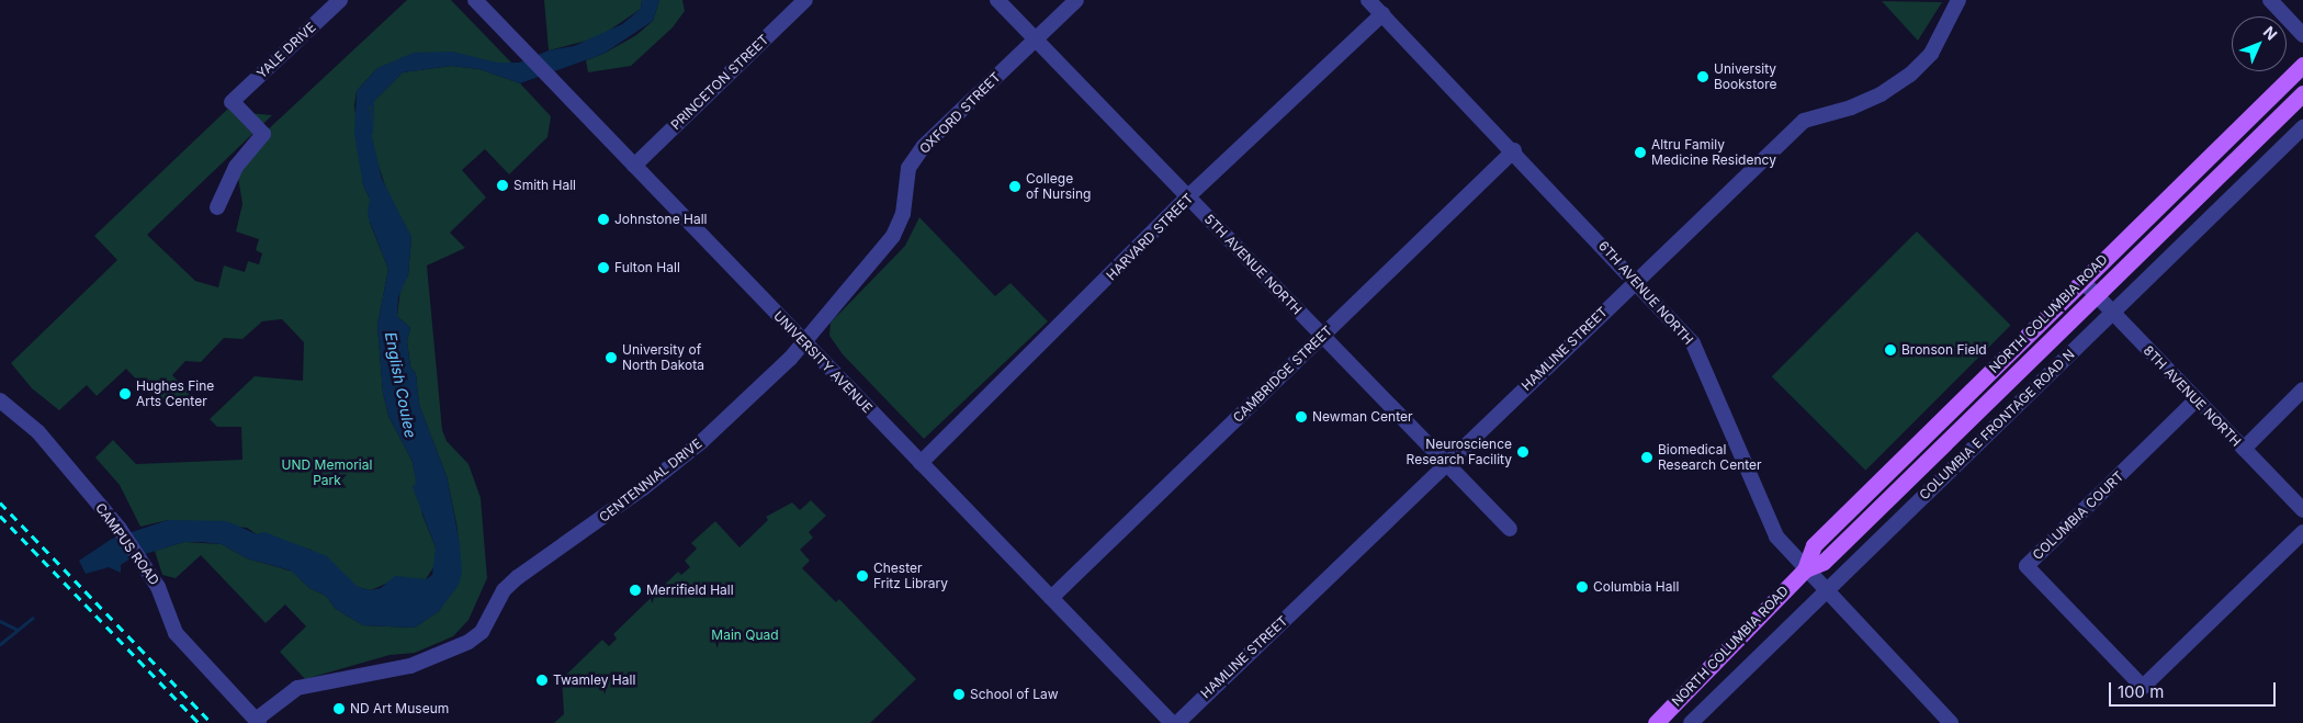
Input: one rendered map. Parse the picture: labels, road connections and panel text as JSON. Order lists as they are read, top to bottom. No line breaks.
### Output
{"streets":{"main road":["NORTH COLUMBIA ROAD"],"street":["YALE DRIVE","PRINCETON STREET","OXFORD STREET","HARVARD STREET","5TH AVENUE NORTH","6TH AVENUE NORTH","HAMLINE STREET","UNIVERSITY AVENUE","CAMBRIDGE STREET","8TH AVENUE NORTH","COLUMBIA E FRONTAGE ROAD N","CENTENNIAL DRIVE","COLUMBIA COURT","CAMPUS ROAD"]},"crossings":[["PRINCETON STREET","UNIVERSITY AVENUE"],["OXFORD STREET","5TH AVENUE NORTH"],["OXFORD STREET","CENTENNIAL DRIVE"],["HARVARD STREET","5TH AVENUE NORTH"],["HARVARD STREET","6TH AVENUE NORTH"],["HARVARD STREET","UNIVERSITY AVENUE"],["5TH AVENUE NORTH","HAMLINE STREET"],["5TH AVENUE NORTH","CAMBRIDGE STREET"],["6TH AVENUE NORTH","NORTH COLUMBIA ROAD"],["6TH AVENUE NORTH","HAMLINE STREET"],["6TH AVENUE NORTH","CAMBRIDGE STREET"],["6TH AVENUE NORTH","COLUMBIA E FRONTAGE ROAD N"],["NORTH COLUMBIA ROAD","8TH AVENUE NORTH"],["UNIVERSITY AVENUE","CAMBRIDGE STREET"],["UNIVERSITY AVENUE","CENTENNIAL DRIVE"],["8TH AVENUE NORTH","COLUMBIA E FRONTAGE ROAD N"],["8TH AVENUE NORTH","COLUMBIA COURT"],["CENTENNIAL DRIVE","CAMPUS ROAD"]],"water":["English Coulee"],"parks":["UND Memorial Park","Main Quad"],"places":["University Bookstore","Altru Family Medicine Residency","Smith Hall","College of Nursing","Johnstone Hall","Fulton Hall","Bronson Field","University of North Dakota","Hughes Fine Arts Center","Newman Center","Neuroscience Research Facility","Biomedical Research Center","Chester Fritz Library","Columbia Hall","Merrifield Hall","Twamley Hall","School of Law","ND Art Museum"],"scale_bar":"100 m","north":"top right"}
